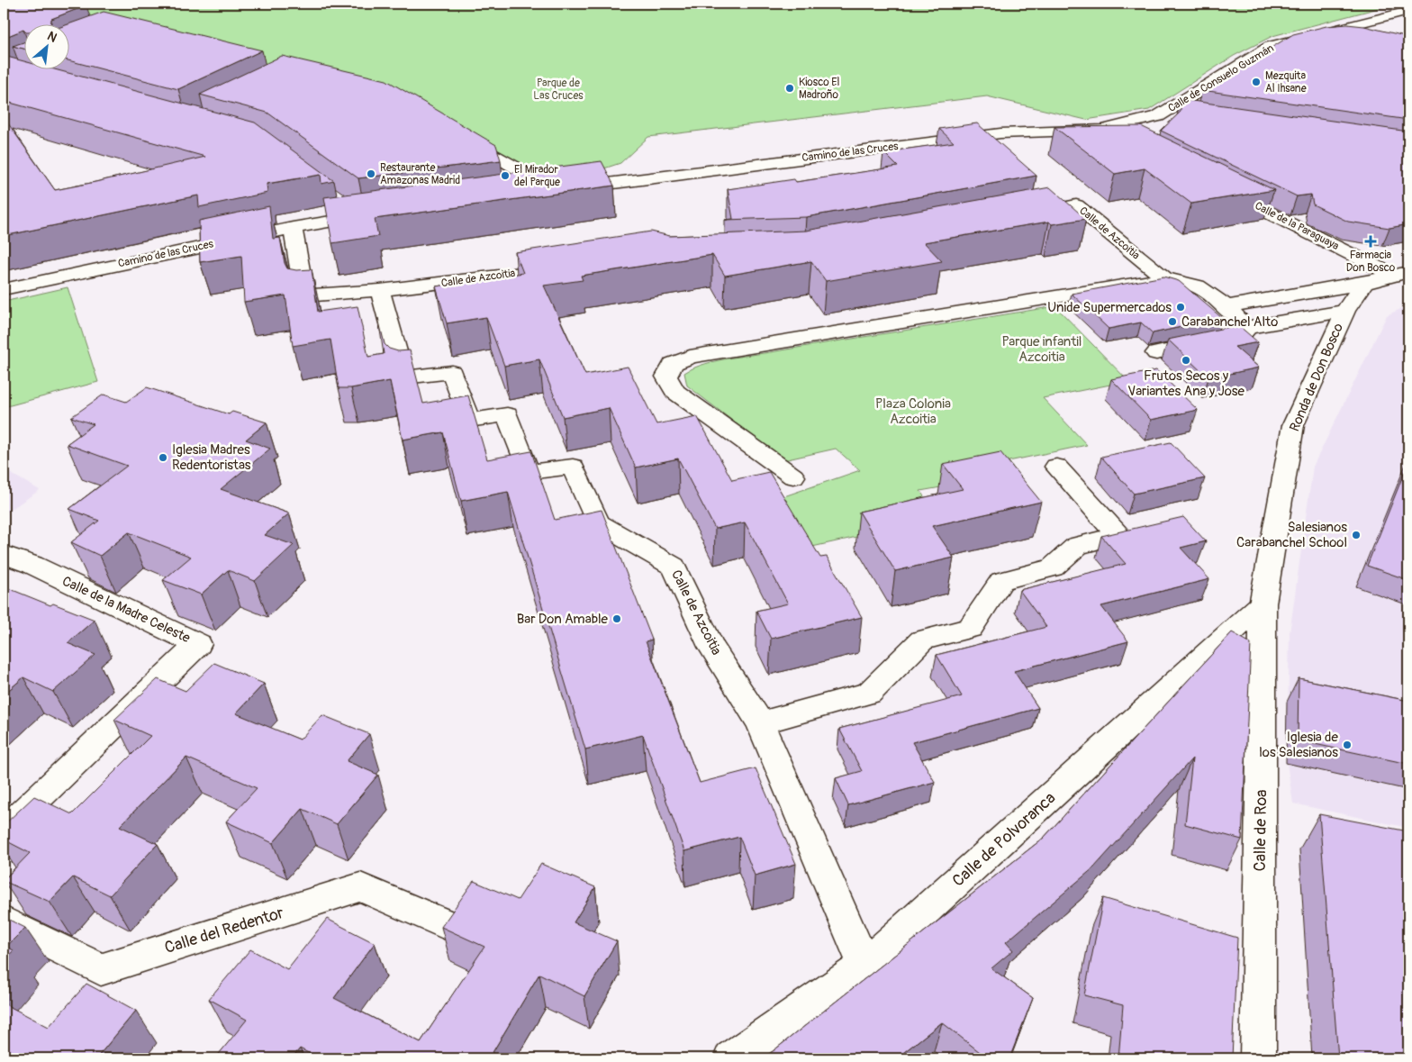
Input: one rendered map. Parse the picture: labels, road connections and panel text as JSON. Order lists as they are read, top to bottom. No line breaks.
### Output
{"streets":{"street":["Calle de Consuelo Guzmán","Camino de las Cruces","Calle de la Paraguaya","Calle de Azcoitia","Ronda de Don Bosco","Calle de la Madre Celeste","Calle de Roa","Calle de Polvoranca","Calle del Redentor"]},"crossings":[["Calle de Consuelo Guzmán","Camino de las Cruces"],["Camino de las Cruces","Calle de Azcoitia"],["Calle de Azcoitia","Calle de Polvoranca"],["Ronda de Don Bosco","Calle de Roa"],["Ronda de Don Bosco","Calle de Polvoranca"],["Calle de Roa","Calle de Polvoranca"]],"parks":["Parque de Las Cruces","Parque infantil Azcoitia","Plaza Colonia Azcoitia"],"places":{"other":["Mezquita Al Ihsane","Kiosco El Madroño","Restaurante Amazonas Madrid","El Mirador del Parque","Unide Supermercados","Carabanchel Alto","Frutos Secos y Variantes Ana y Jose","Iglesia Madres Redentoristas","Salesianos Carabanchel School","Bar Don Amable","Iglesia de los Salesianos"],"health":["Farmacia Don Bosco"]},"north":"top right"}
